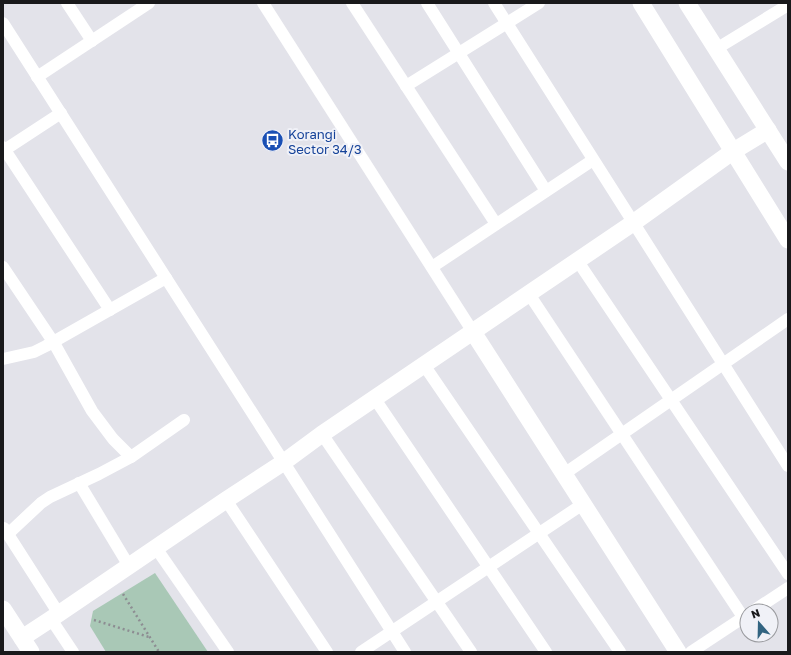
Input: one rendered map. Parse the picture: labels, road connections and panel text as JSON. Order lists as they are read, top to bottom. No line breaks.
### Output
{"places":{"bus stop":["Korangi Sector 34/3"]},"north":"top"}
